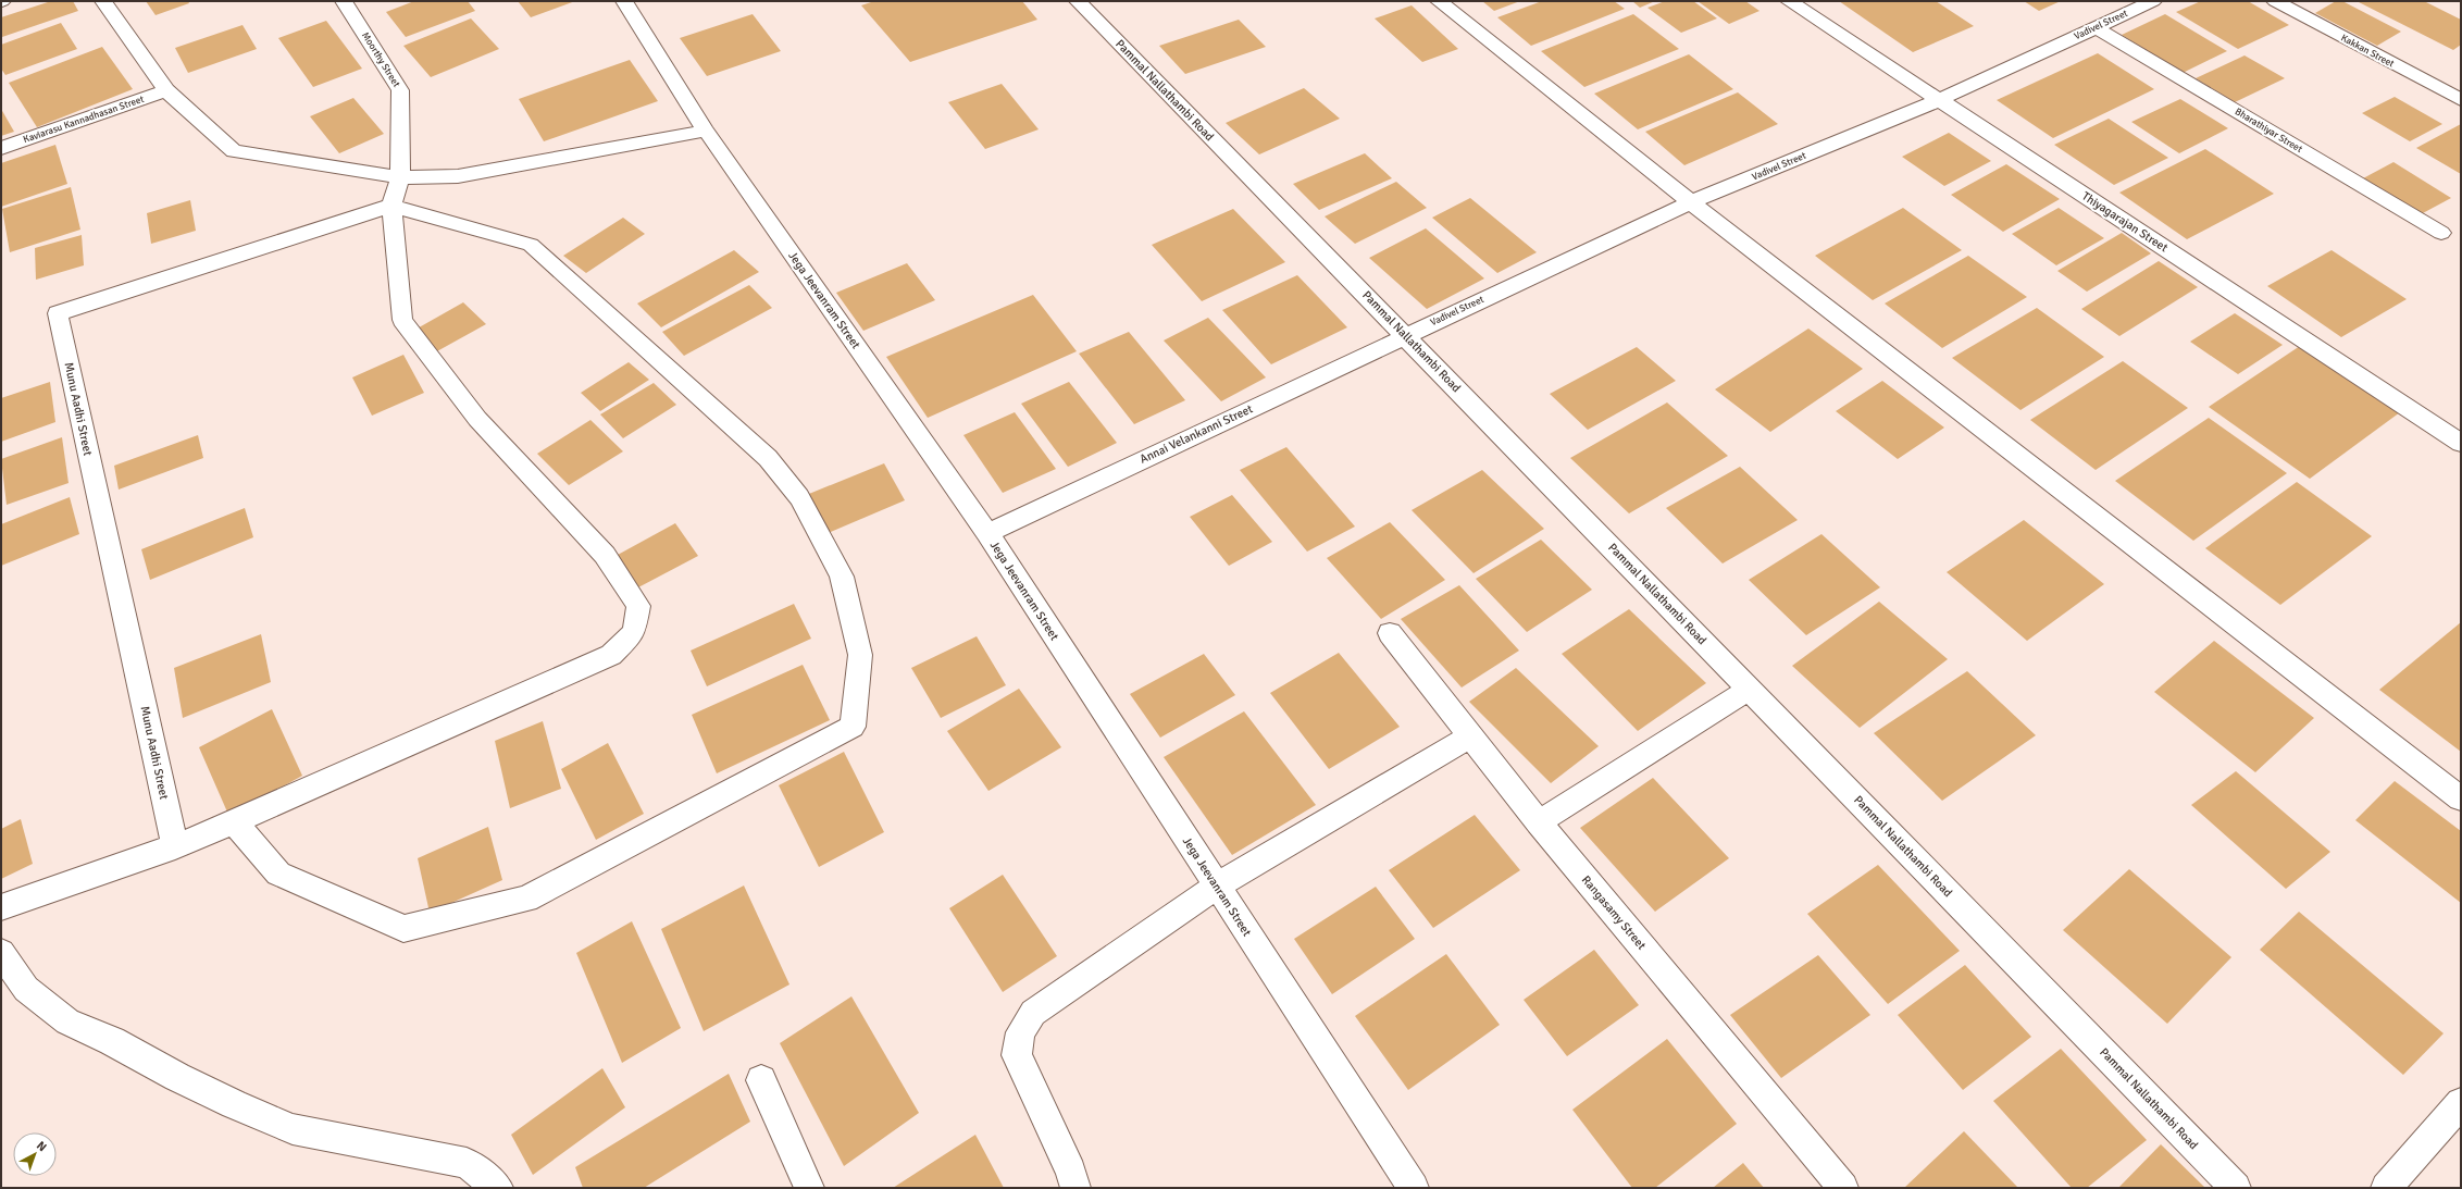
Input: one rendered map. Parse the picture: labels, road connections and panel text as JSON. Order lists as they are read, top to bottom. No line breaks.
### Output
{"streets":{"street":["Vadivel Street","Kakkan Street","Moorthy Street","Pammal Nallathambi Road","Kaviarasu Kannadhasan Street","Bharathiyar Street","Thiyagarajan Street","Jega Jeevanram Street","Munu Aadhi Street","Annai Velankanni Street","Rangasamy Street"]},"crossings":[["Vadivel Street","Pammal Nallathambi Road"],["Vadivel Street","Bharathiyar Street"],["Vadivel Street","Thiyagarajan Street"],["Vadivel Street","Annai Velankanni Street"],["Moorthy Street","Munu Aadhi Street"],["Pammal Nallathambi Road","Annai Velankanni Street"],["Jega Jeevanram Street","Annai Velankanni Street"]],"north":"top right"}
